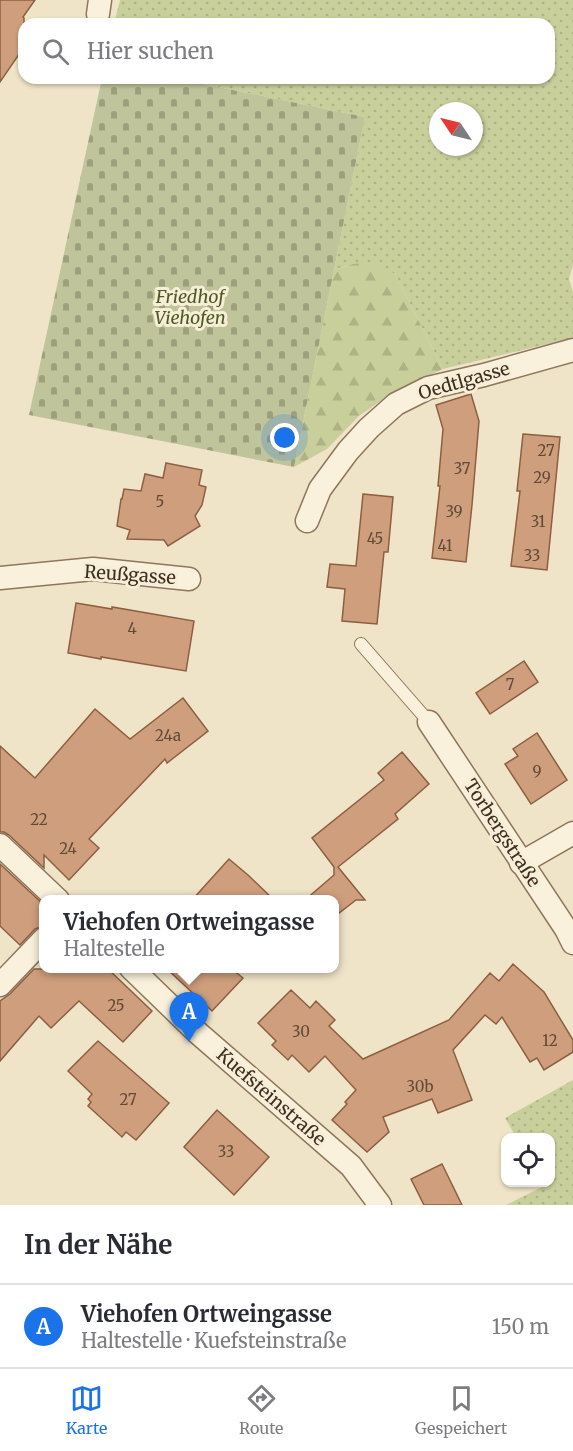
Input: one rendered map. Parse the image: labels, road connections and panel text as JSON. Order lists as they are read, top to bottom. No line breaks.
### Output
{"streets":{"street":["Oedtlgasse","Reußgasse","Torbergstraße","Kuefsteinstraße"]},"parks":["Friedhof Viehofen"],"house_numbers":["27","37","29","5","39","31","45","41","33","4","7","24a","9","22","24","25","30","12","30b","27","33"],"north":"top left","page":{"search":"Hier suchen","popup":["Viehofen Ortweingasse","Haltestelle"],"pins":"A","heading":"In der Nähe","list":[{"mark":"A","name":"Viehofen Ortweingasse","note":"Haltestelle · Kuefsteinstraße","value":"150 m"}],"nav":["Karte","Route","Gespeichert"]}}
